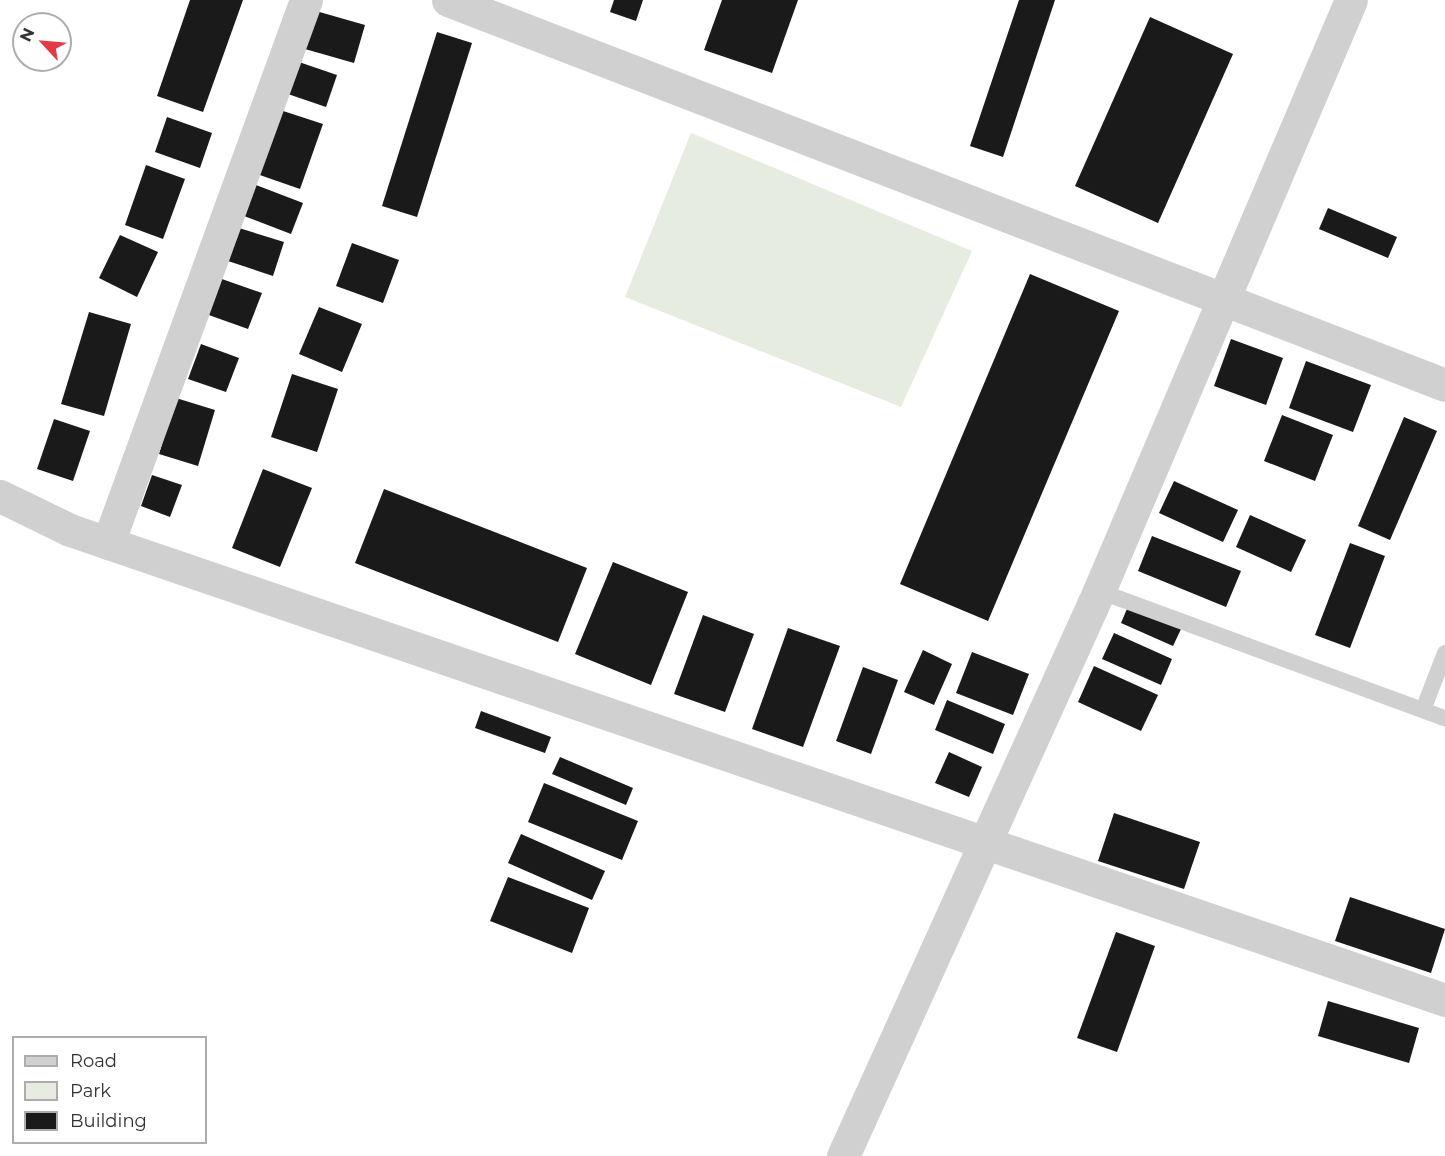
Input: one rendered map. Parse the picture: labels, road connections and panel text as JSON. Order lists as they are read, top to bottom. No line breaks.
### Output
{"legend":["Road","Park","Building"],"north":"top left"}
